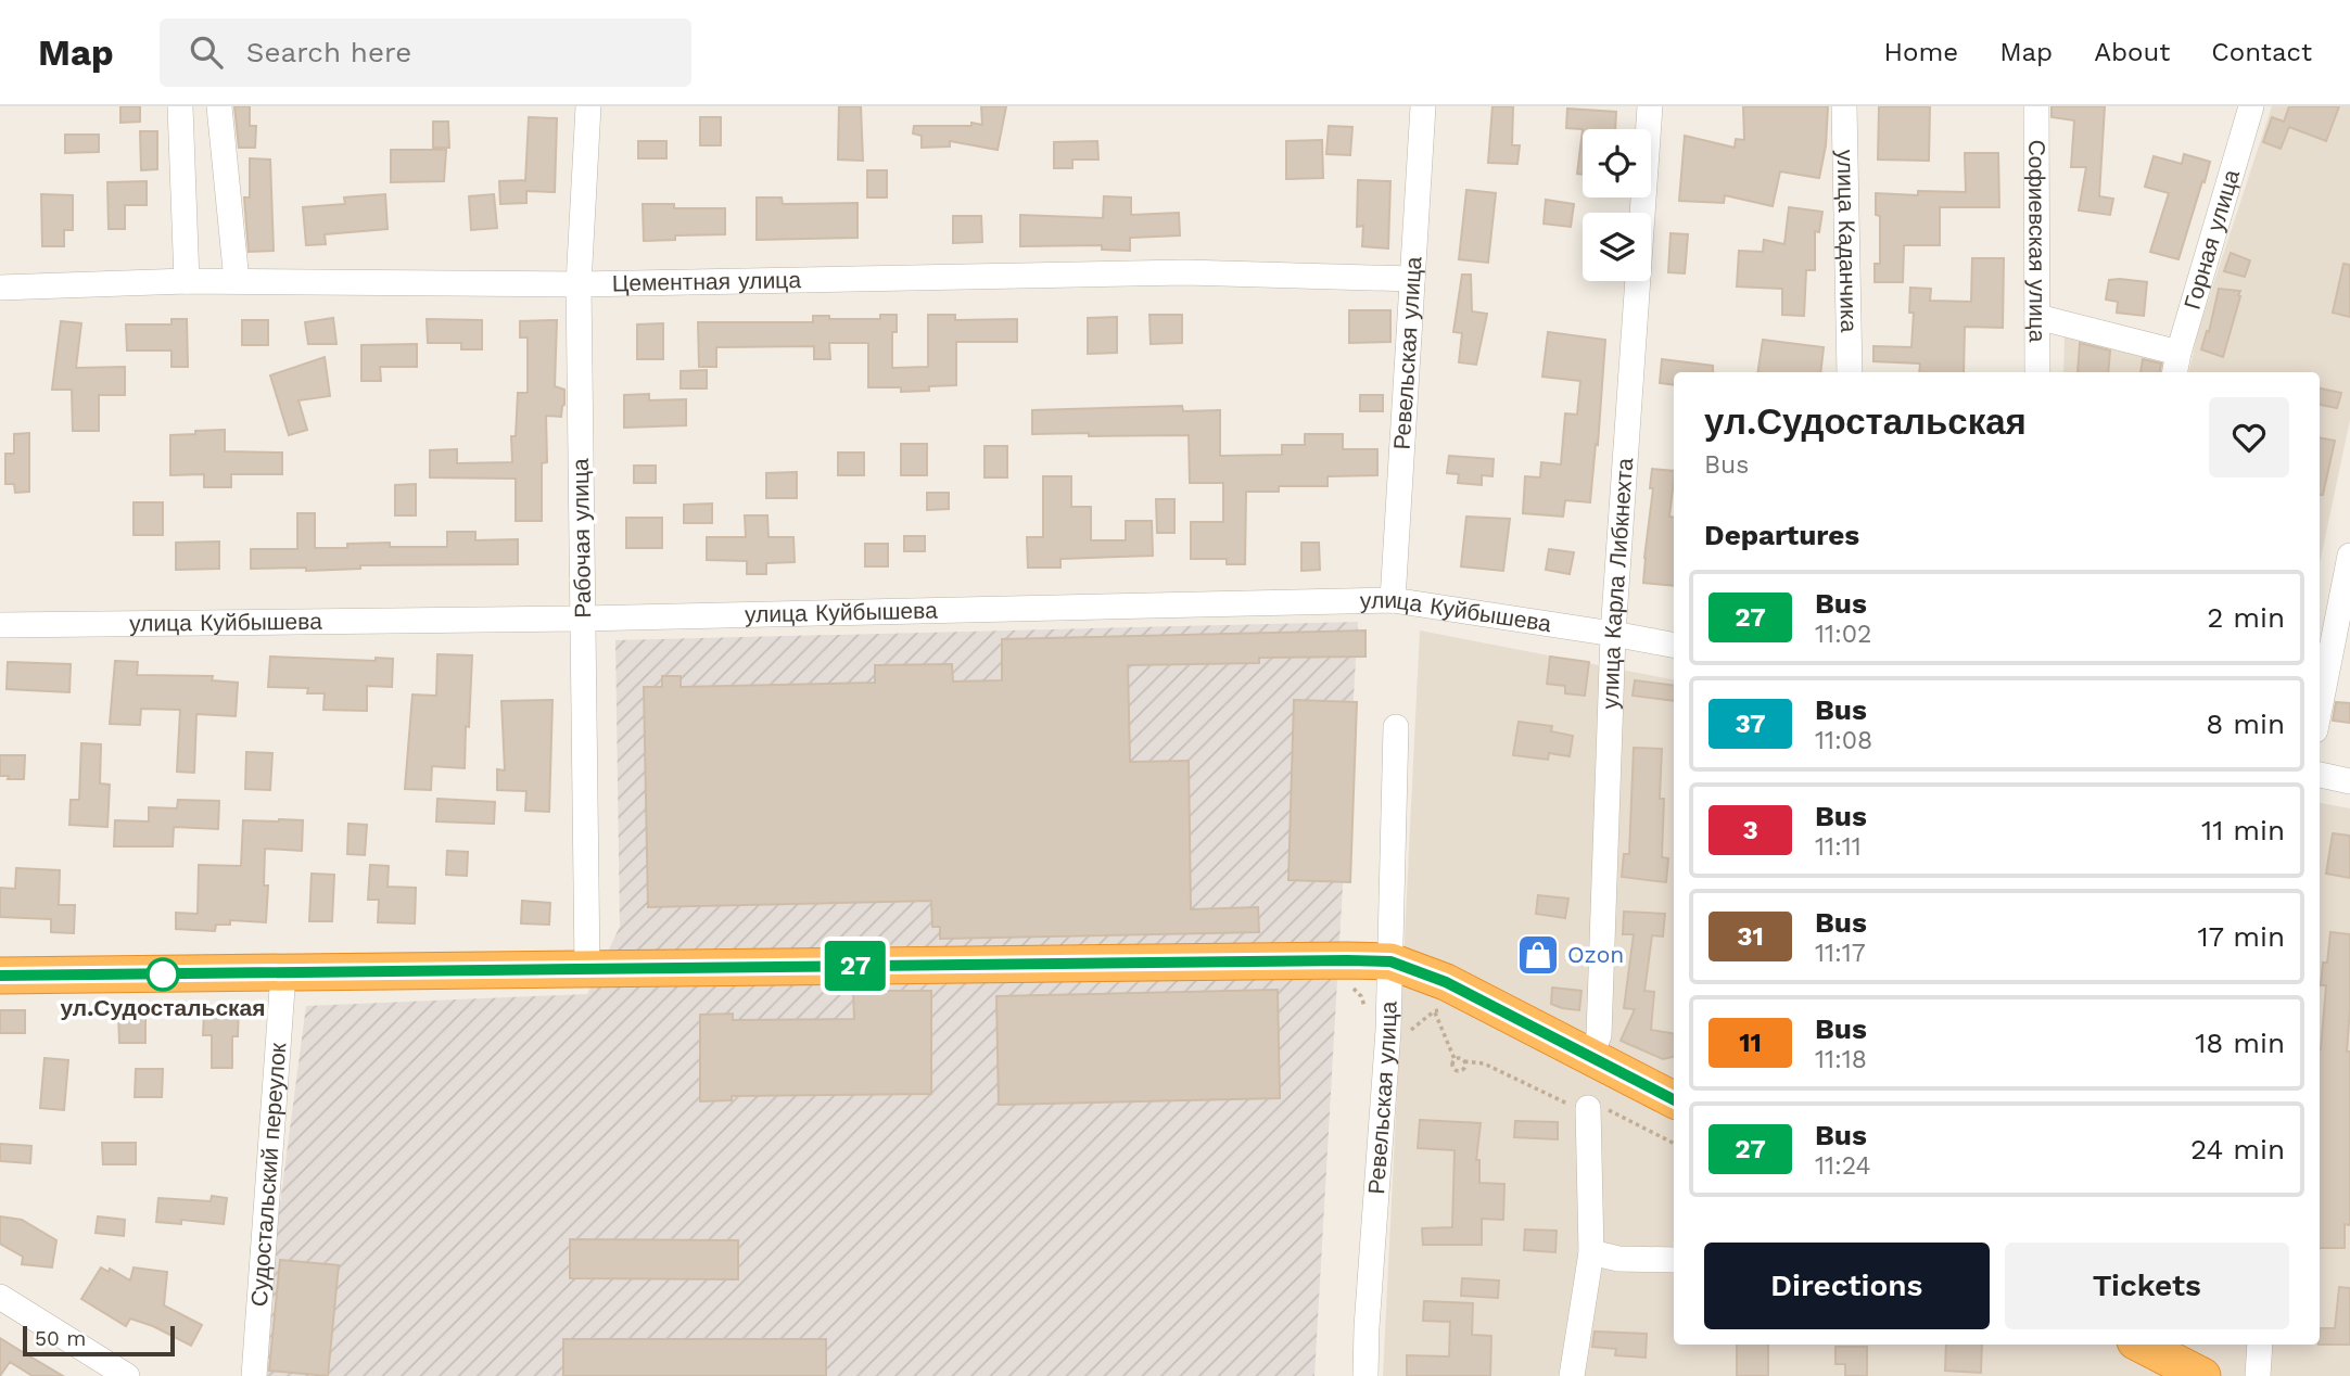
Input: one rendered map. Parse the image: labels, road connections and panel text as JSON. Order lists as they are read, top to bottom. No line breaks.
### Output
{"streets":{"street":["улица Каданчика","Софиевская улица","Горная улица","Цементная улица","Ревельская улица","Рабочая улица","улица Карла Либкнехта","улица Куйбышева","Судостальский переулок"]},"crossings":[["Цементная улица","Ревельская улица"],["Цементная улица","Рабочая улица"],["Ревельская улица","улица Куйбышева"],["Рабочая улица","улица Куйбышева"],["улица Карла Либкнехта","улица Куйбышева"]],"places":{"shop":["Ozon"],"other":["ул.Судостальская"]},"lines":["bus line 27"],"scale_bar":"50 m","page":{"header":"Map","search":"Search here","nav":["Home","Map","About","Contact"],"on_map":"27","heading":[["ул.Судостальская","Bus"],"Departures"],"list":[{"mark":"27","name":"Bus","note":"11:02","value":"2 min"},{"mark":"37","name":"Bus","note":"11:08","value":"8 min"},{"mark":"3","name":"Bus","note":"11:11","value":"11 min"},{"mark":"31","name":"Bus","note":"11:17","value":"17 min"},{"mark":"11","name":"Bus","note":"11:18","value":"18 min"},{"mark":"27","name":"Bus","note":"11:24","value":"24 min"}],"buttons":["Directions","Tickets"],"scale":"50 m"}}
